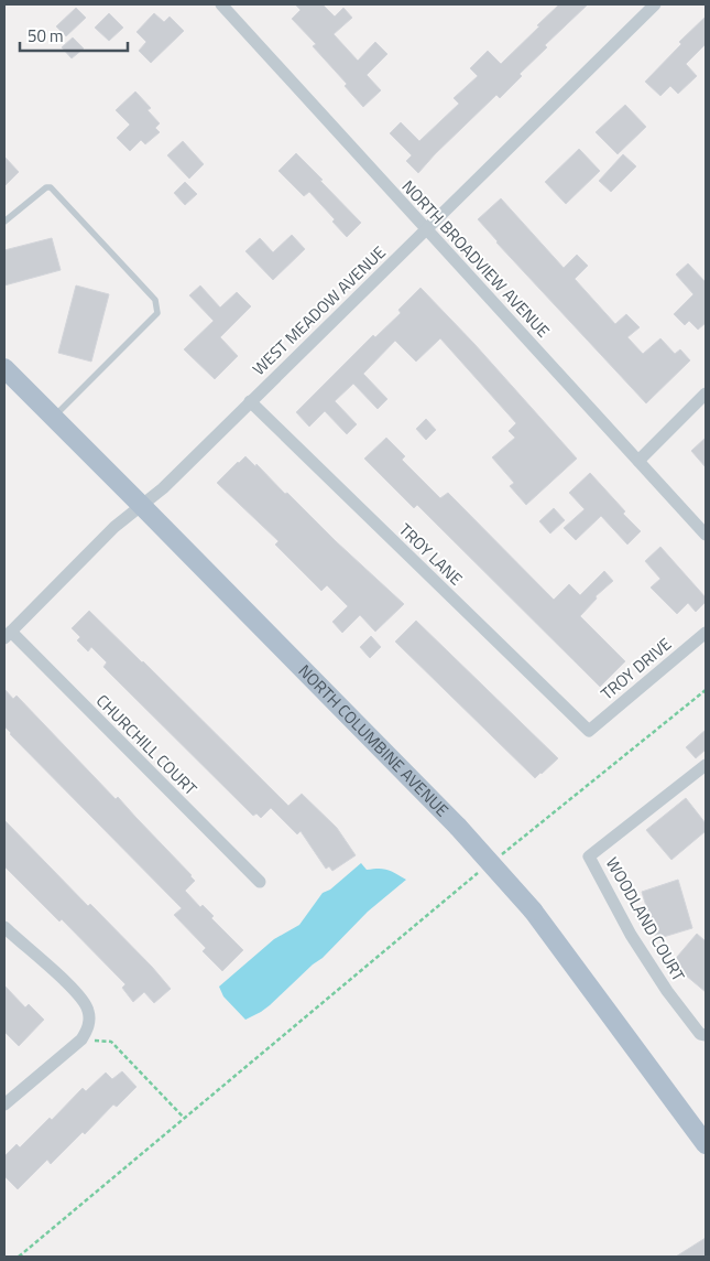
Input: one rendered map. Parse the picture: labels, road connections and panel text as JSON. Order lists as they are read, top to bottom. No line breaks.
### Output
{"streets":{"main road":["NORTH COLUMBINE AVENUE"],"street":["NORTH BROADVIEW AVENUE","WEST MEADOW AVENUE","TROY LANE","TROY DRIVE","CHURCHILL COURT","WOODLAND COURT"]},"crossings":[["NORTH BROADVIEW AVENUE","WEST MEADOW AVENUE"],["WEST MEADOW AVENUE","TROY LANE"],["WEST MEADOW AVENUE","NORTH COLUMBINE AVENUE"],["WEST MEADOW AVENUE","CHURCHILL COURT"],["TROY LANE","TROY DRIVE"]],"scale_bar":"50 m"}
